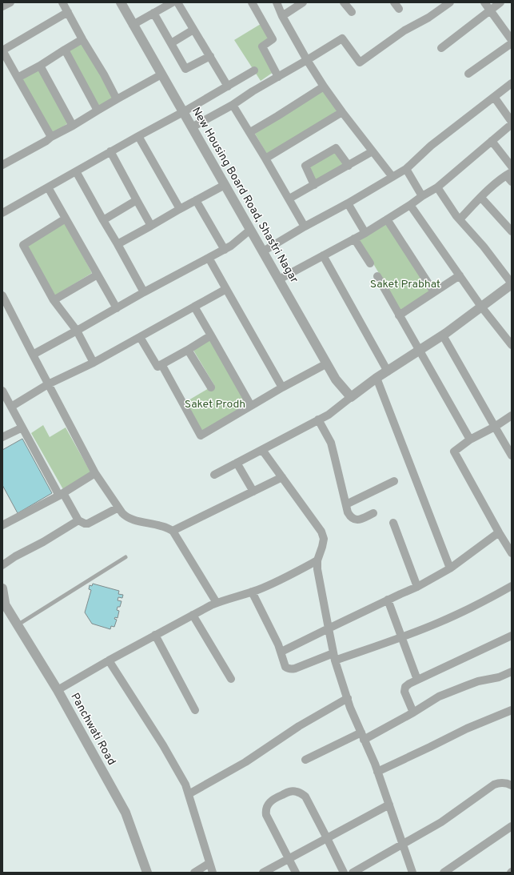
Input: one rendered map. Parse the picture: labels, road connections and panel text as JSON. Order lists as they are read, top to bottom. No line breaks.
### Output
{"streets":{"street":["New Housing Board Road, Shastri Nagar","Panchwati Road"]},"parks":["Saket Prabhat","Saket Prodh"]}
